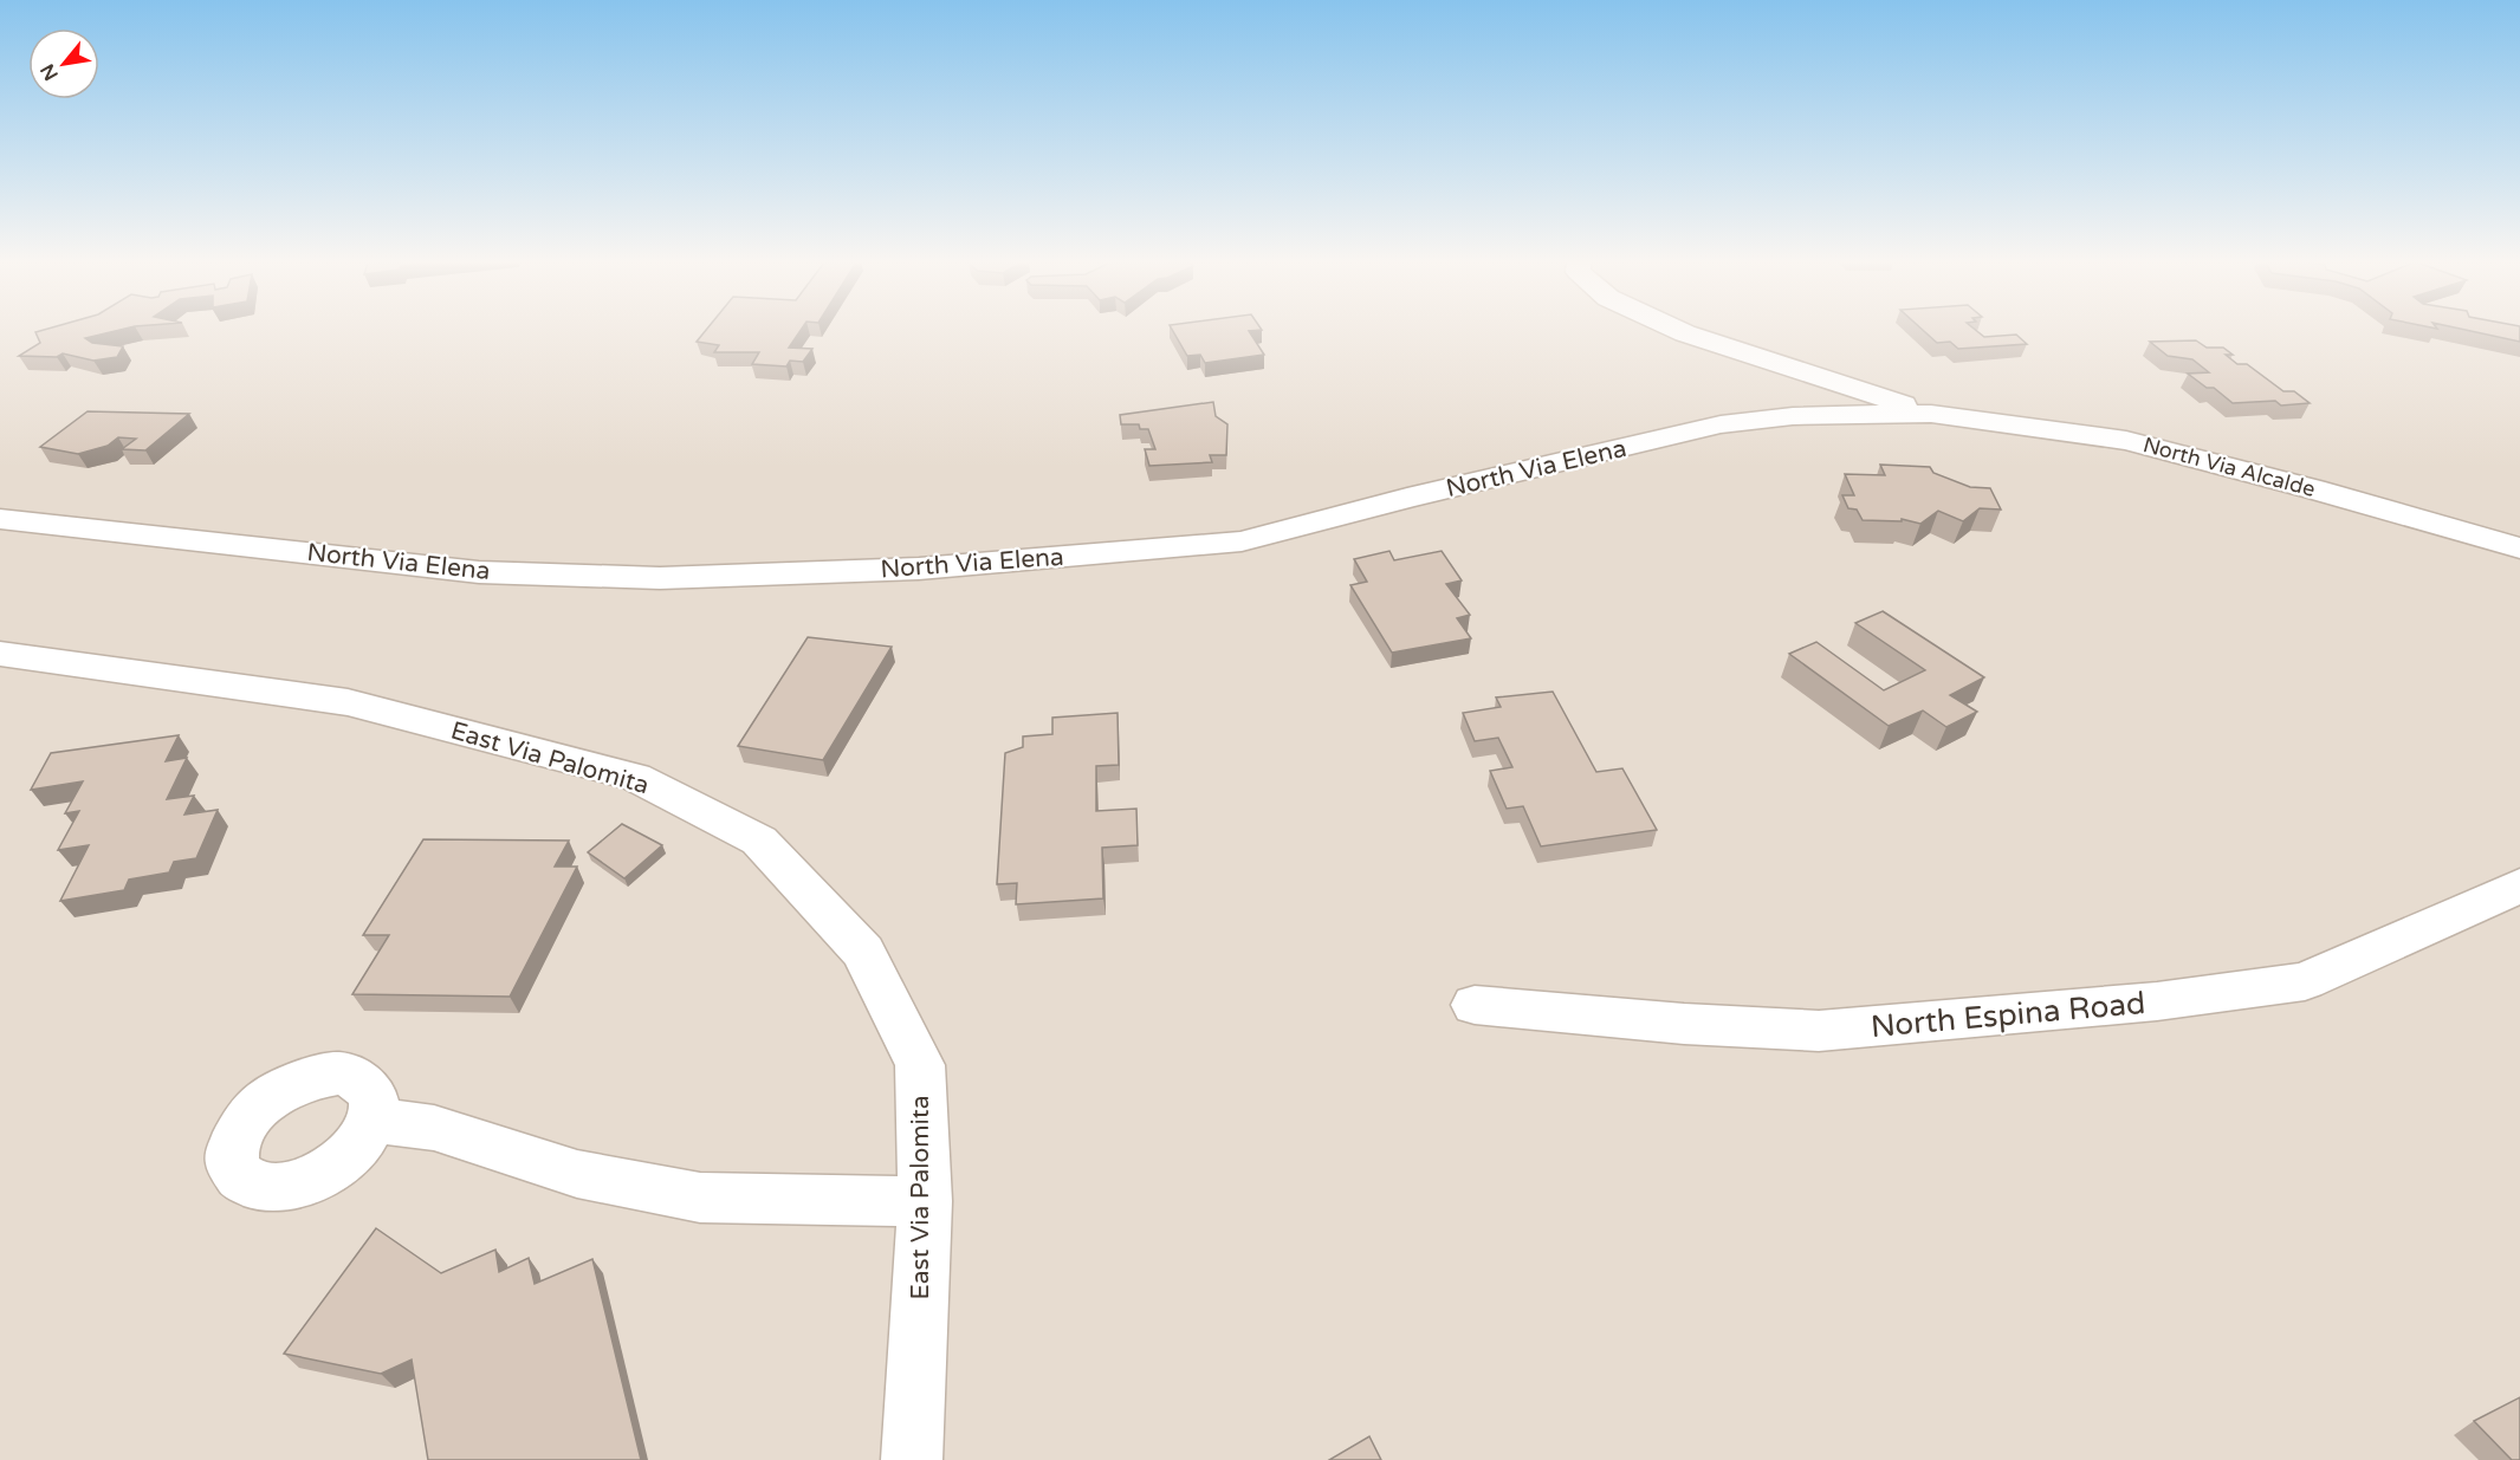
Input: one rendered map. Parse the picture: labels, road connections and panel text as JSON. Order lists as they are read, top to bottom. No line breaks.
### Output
{"streets":{"street":["North Via Alcalde","North Via Elena","East Via Palomita","North Espina Road"]},"crossings":[["North Via Alcalde","North Via Elena"]],"north":"bottom left"}
